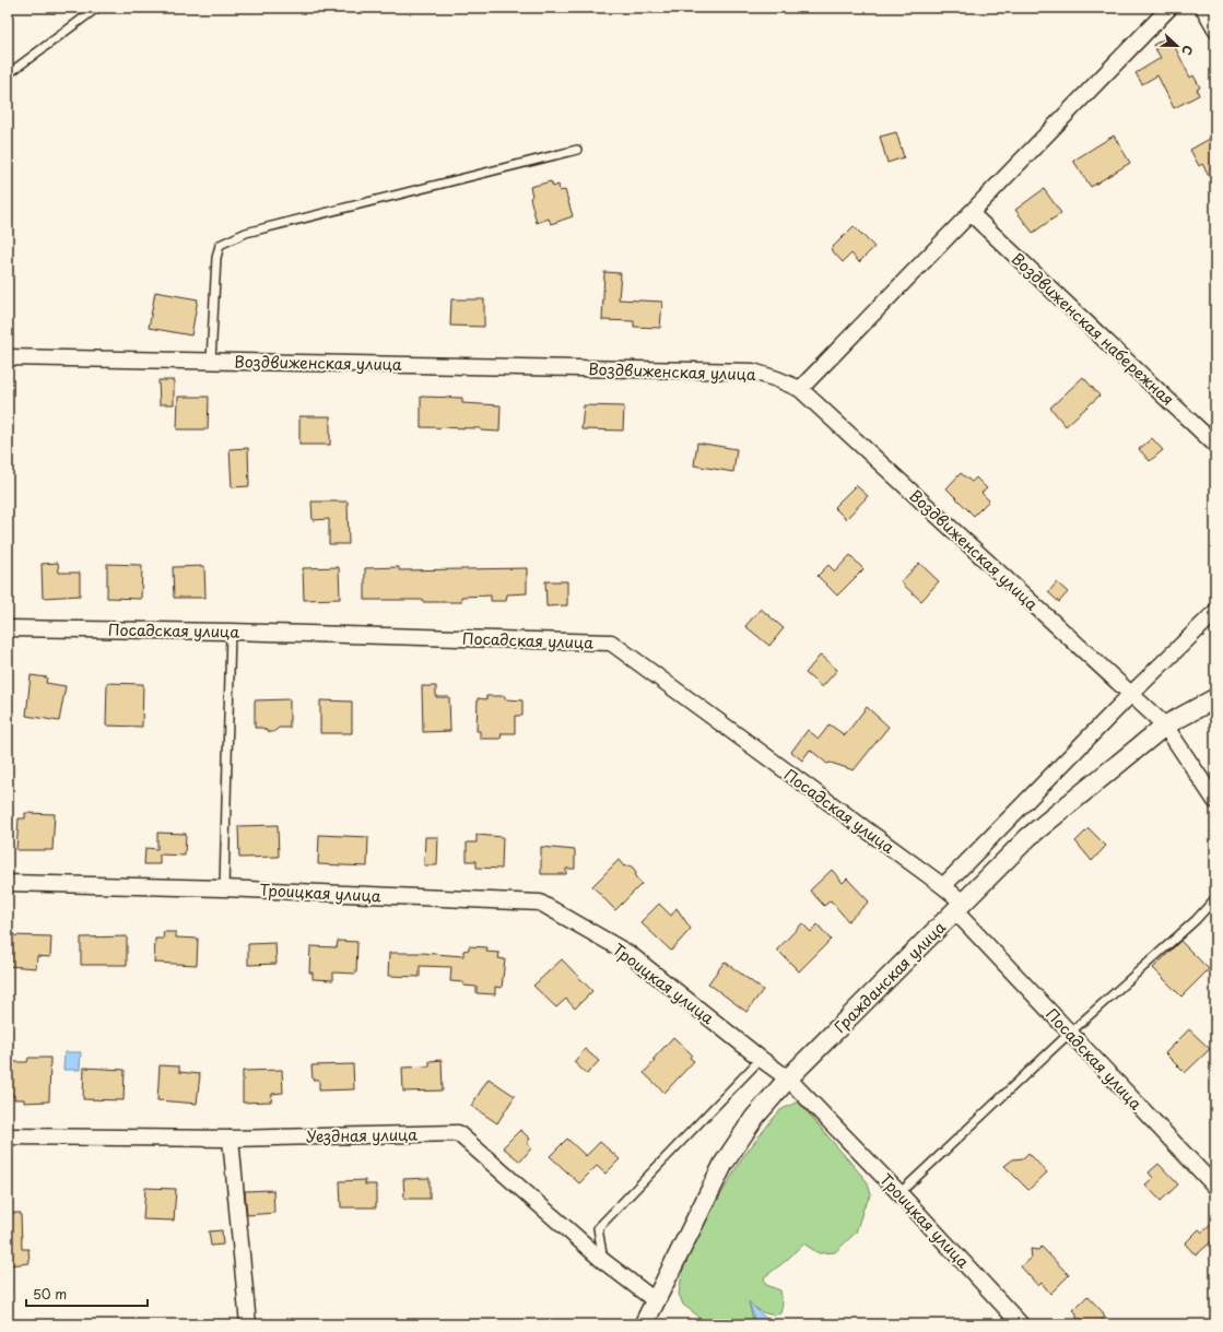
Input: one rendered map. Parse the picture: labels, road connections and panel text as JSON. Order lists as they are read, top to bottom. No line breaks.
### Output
{"streets":{"street":["Воздвиженская набережная","Воздвиженская улица","Посадская улица","Троицкая улица","Гражданская улица","Уездная улица"]},"crossings":[["Воздвиженская улица","Гражданская улица"],["Посадская улица","Гражданская улица"],["Троицкая улица","Гражданская улица"],["Гражданская улица","Уездная улица"]],"scale_bar":"50 m","north":"right"}
